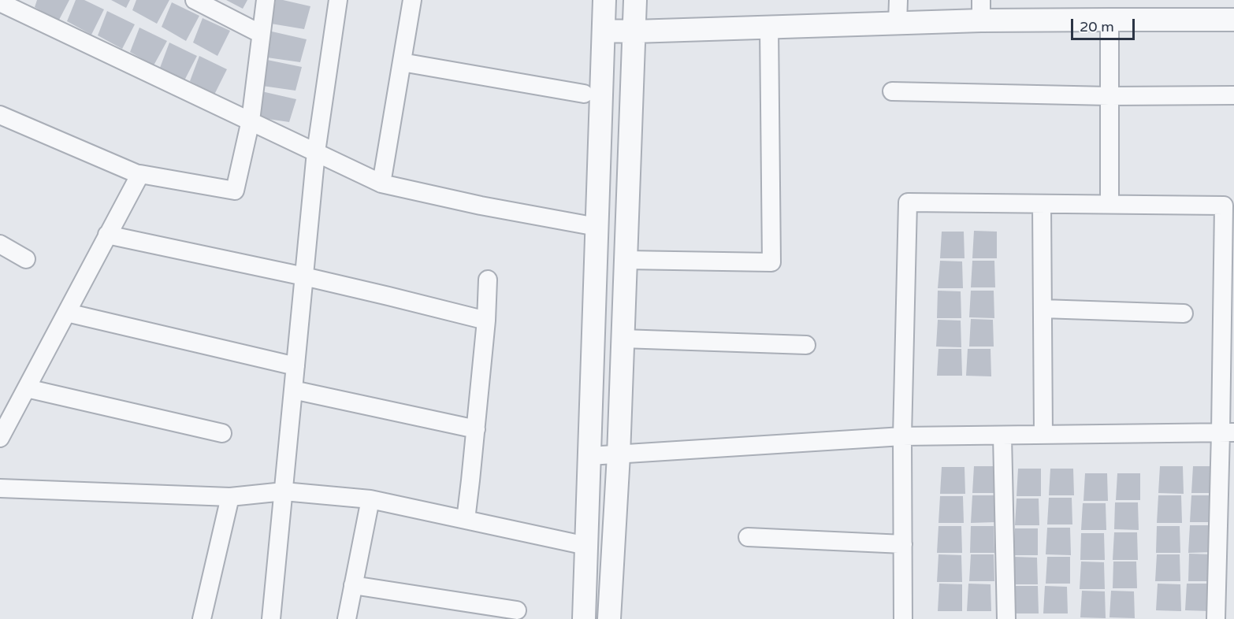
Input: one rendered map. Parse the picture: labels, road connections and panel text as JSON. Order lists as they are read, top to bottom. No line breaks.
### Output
{"scale_bar":"20 m"}
